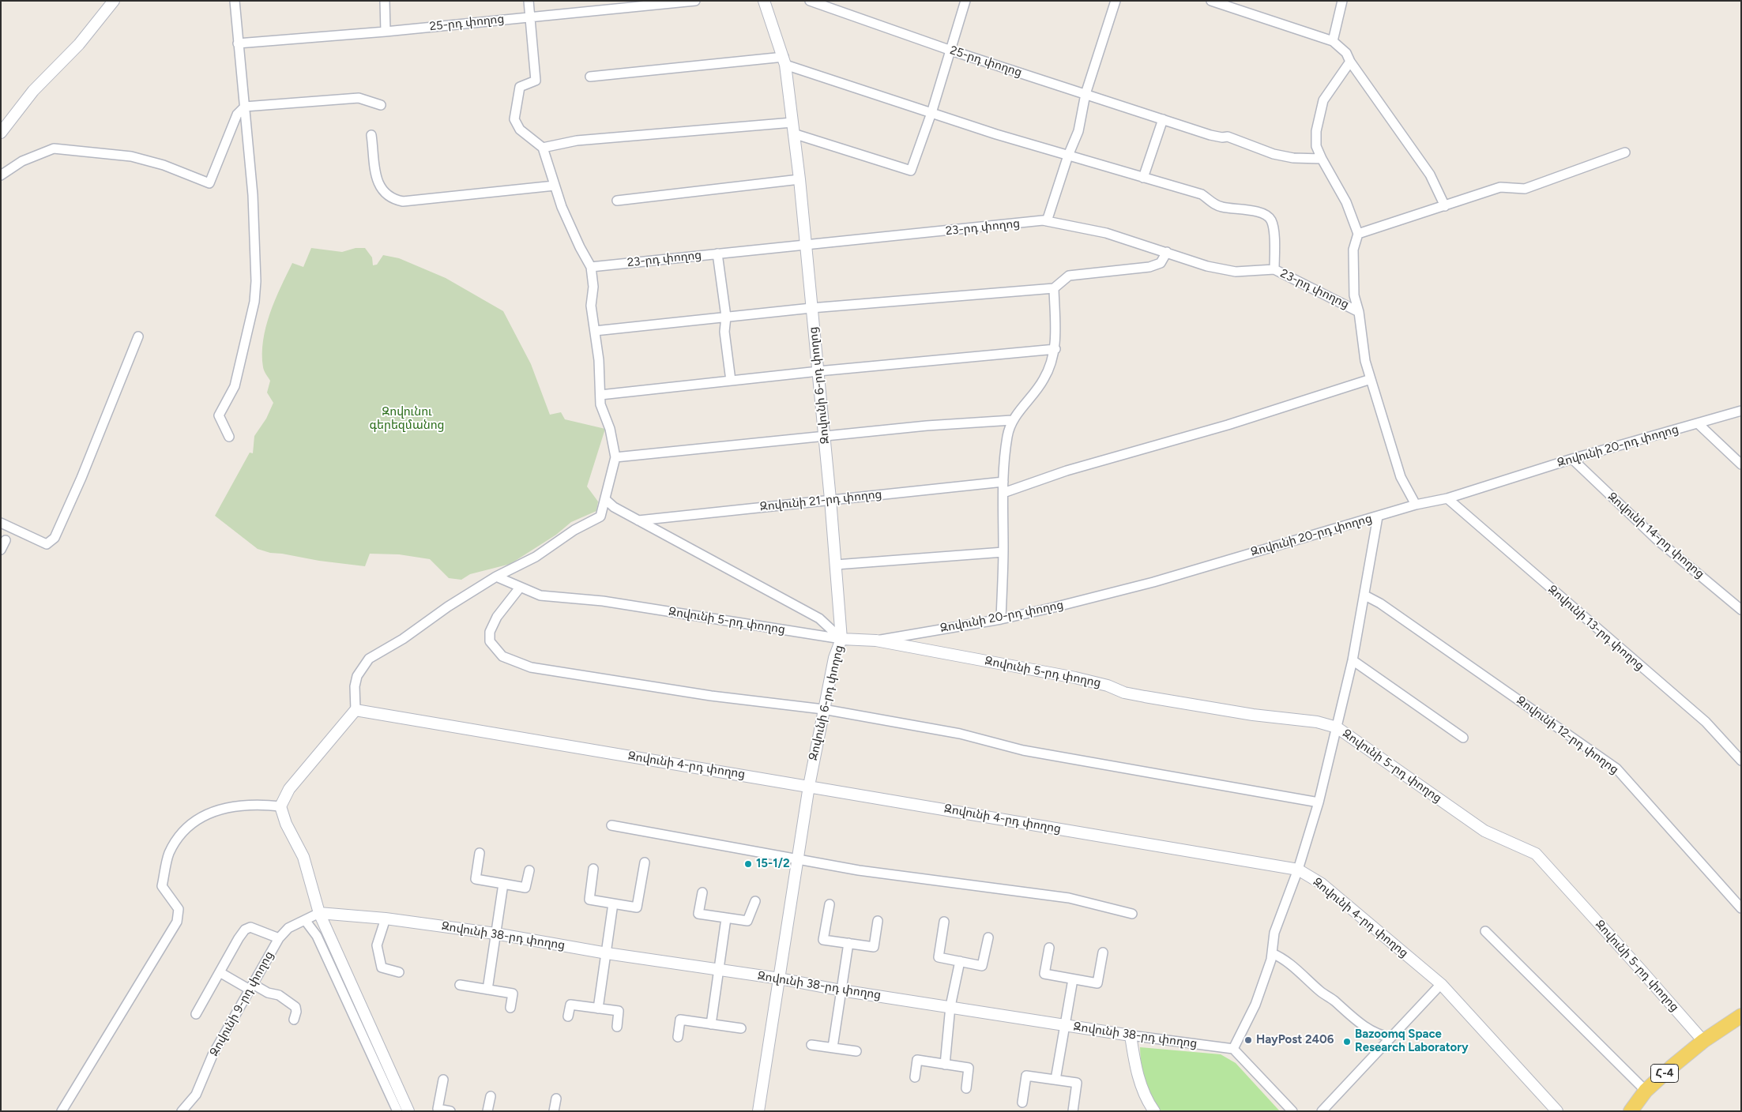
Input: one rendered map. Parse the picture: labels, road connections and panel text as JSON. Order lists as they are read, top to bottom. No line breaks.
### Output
{"streets":{"main road":["Հ-4"],"street":["25-րդ փողոց","23-րդ փողոց","Զովունի 6-րդ փողոց","Զովունի 20-րդ փողոց","Զովունի 21-րդ փողոց","Զովունի 14-րդ փողոց","Զովունի 5-րդ փողոց","Զովունի 13-րդ փողոց","Զովունի 12-րդ փողոց","Զովունի 4-րդ փողոց","Զովունի 38-րդ փողոց","Զովունի 9-րդ փողոց"]},"crossings":[["23-րդ փողոց","Զովունի 6-րդ փողոց"],["Զովունի 6-րդ փողոց","Զովունի 21-րդ փողոց"],["Զովունի 6-րդ փողոց","Զովունի 5-րդ փողոց"],["Զովունի 6-րդ փողոց","Զովունի 4-րդ փողոց"],["Զովունի 6-րդ փողոց","Զովունի 38-րդ փողոց"],["Զովունի 20-րդ փողոց","Զովունի 14-րդ փողոց"],["Զովունի 20-րդ փողոց","Զովունի 5-րդ փողոց"],["Զովունի 20-րդ փողոց","Զովունի 13-րդ փողոց"],["Զովունի 5-րդ փողոց","Հ-4"],["Զովունի 38-րդ փողոց","Զովունի 9-րդ փողոց"]],"parks":["Զովունու գերեզմանոց"],"places":["15-1/2","HayPost 2406","Bazoomq Space Research Laboratory"]}
